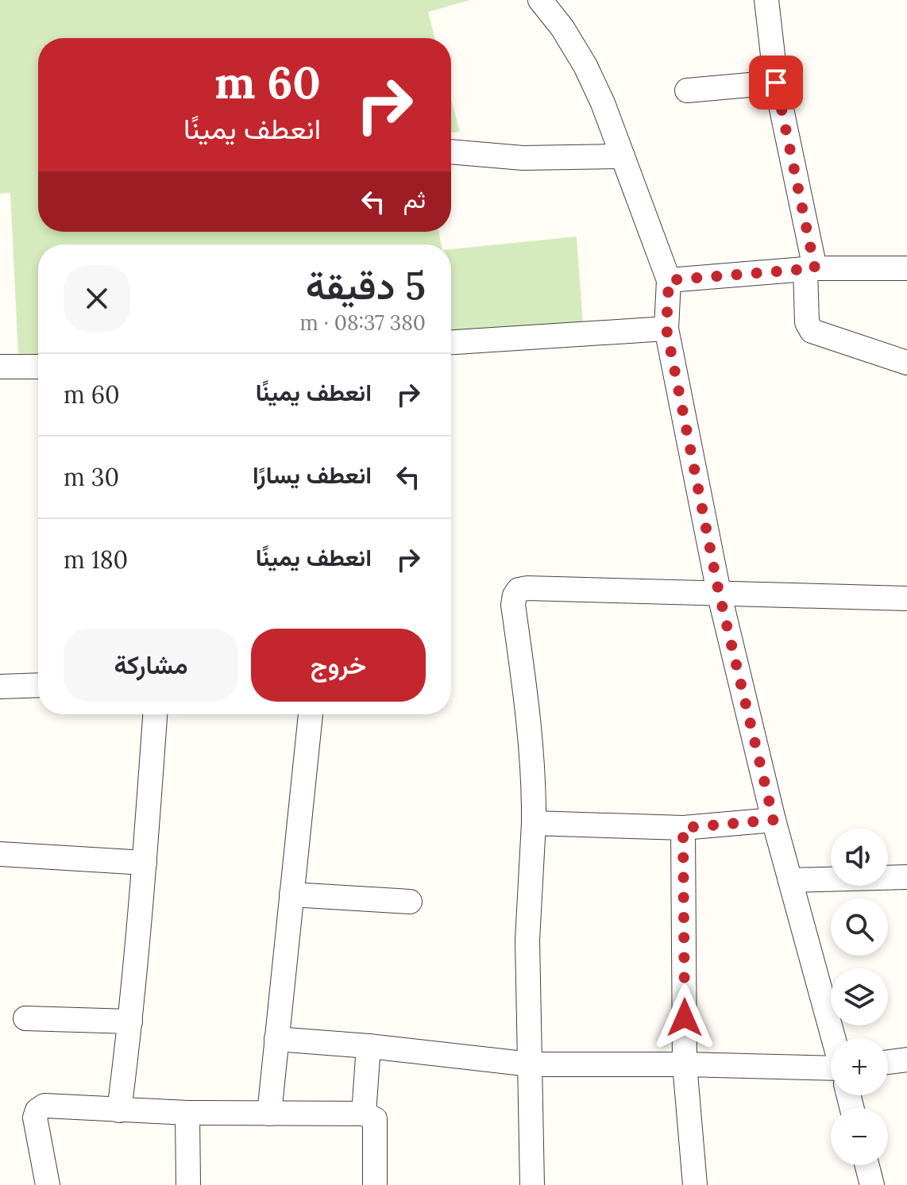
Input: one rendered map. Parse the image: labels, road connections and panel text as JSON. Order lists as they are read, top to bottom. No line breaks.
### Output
{"page":{"turn":["60 m","انعطف يمينًا"],"then":"ثم","heading":["5 دقيقة","380 m · 08:37"],"list":[{"name":"انعطف يمينًا","value":"60 m"},{"name":"انعطف يسارًا","value":"30 m"},{"name":"انعطف يمينًا","value":"180 m"}],"buttons":["خروج","مشاركة"],"map_buttons":["+","−"]}}
